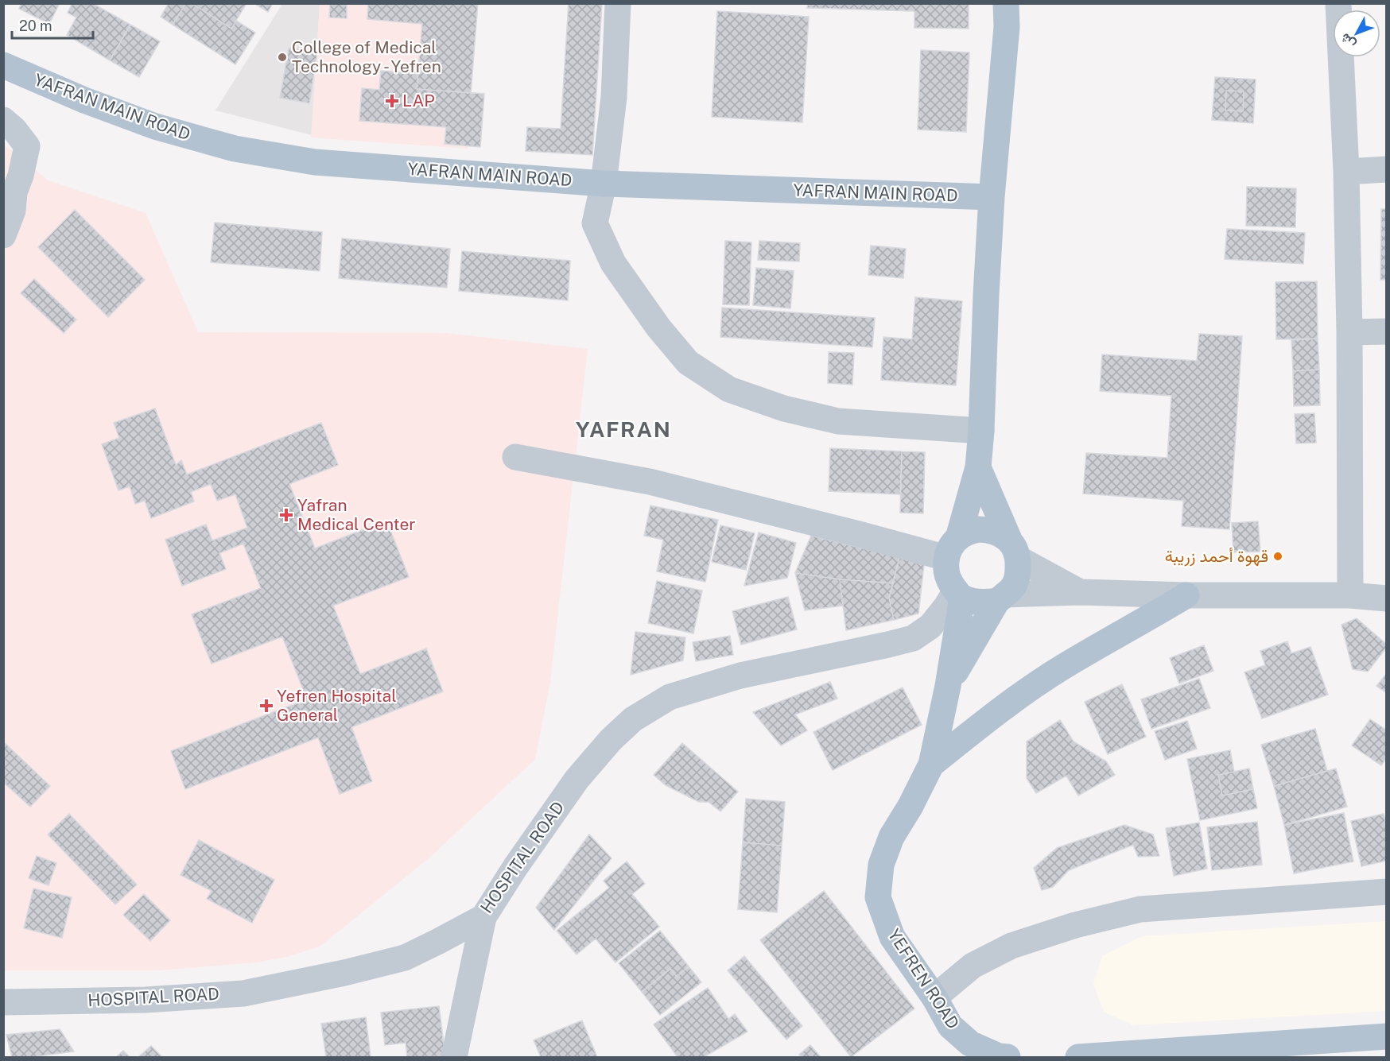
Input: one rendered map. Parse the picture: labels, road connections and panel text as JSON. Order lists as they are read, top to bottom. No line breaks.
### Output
{"streets":{"main road":["YAFRAN MAIN ROAD","YEFREN ROAD"],"street":["HOSPITAL ROAD"]},"crossings":[["HOSPITAL ROAD","YEFREN ROAD"]],"districts":["YAFRAN"],"places":{"other":["College of Medical Technology - Yefren","قهوة أحمد زريبة"],"health":["LAP","Yafran Medical Center","Yefren Hospital General"]},"scale_bar":"20 m","north":"bottom left"}
